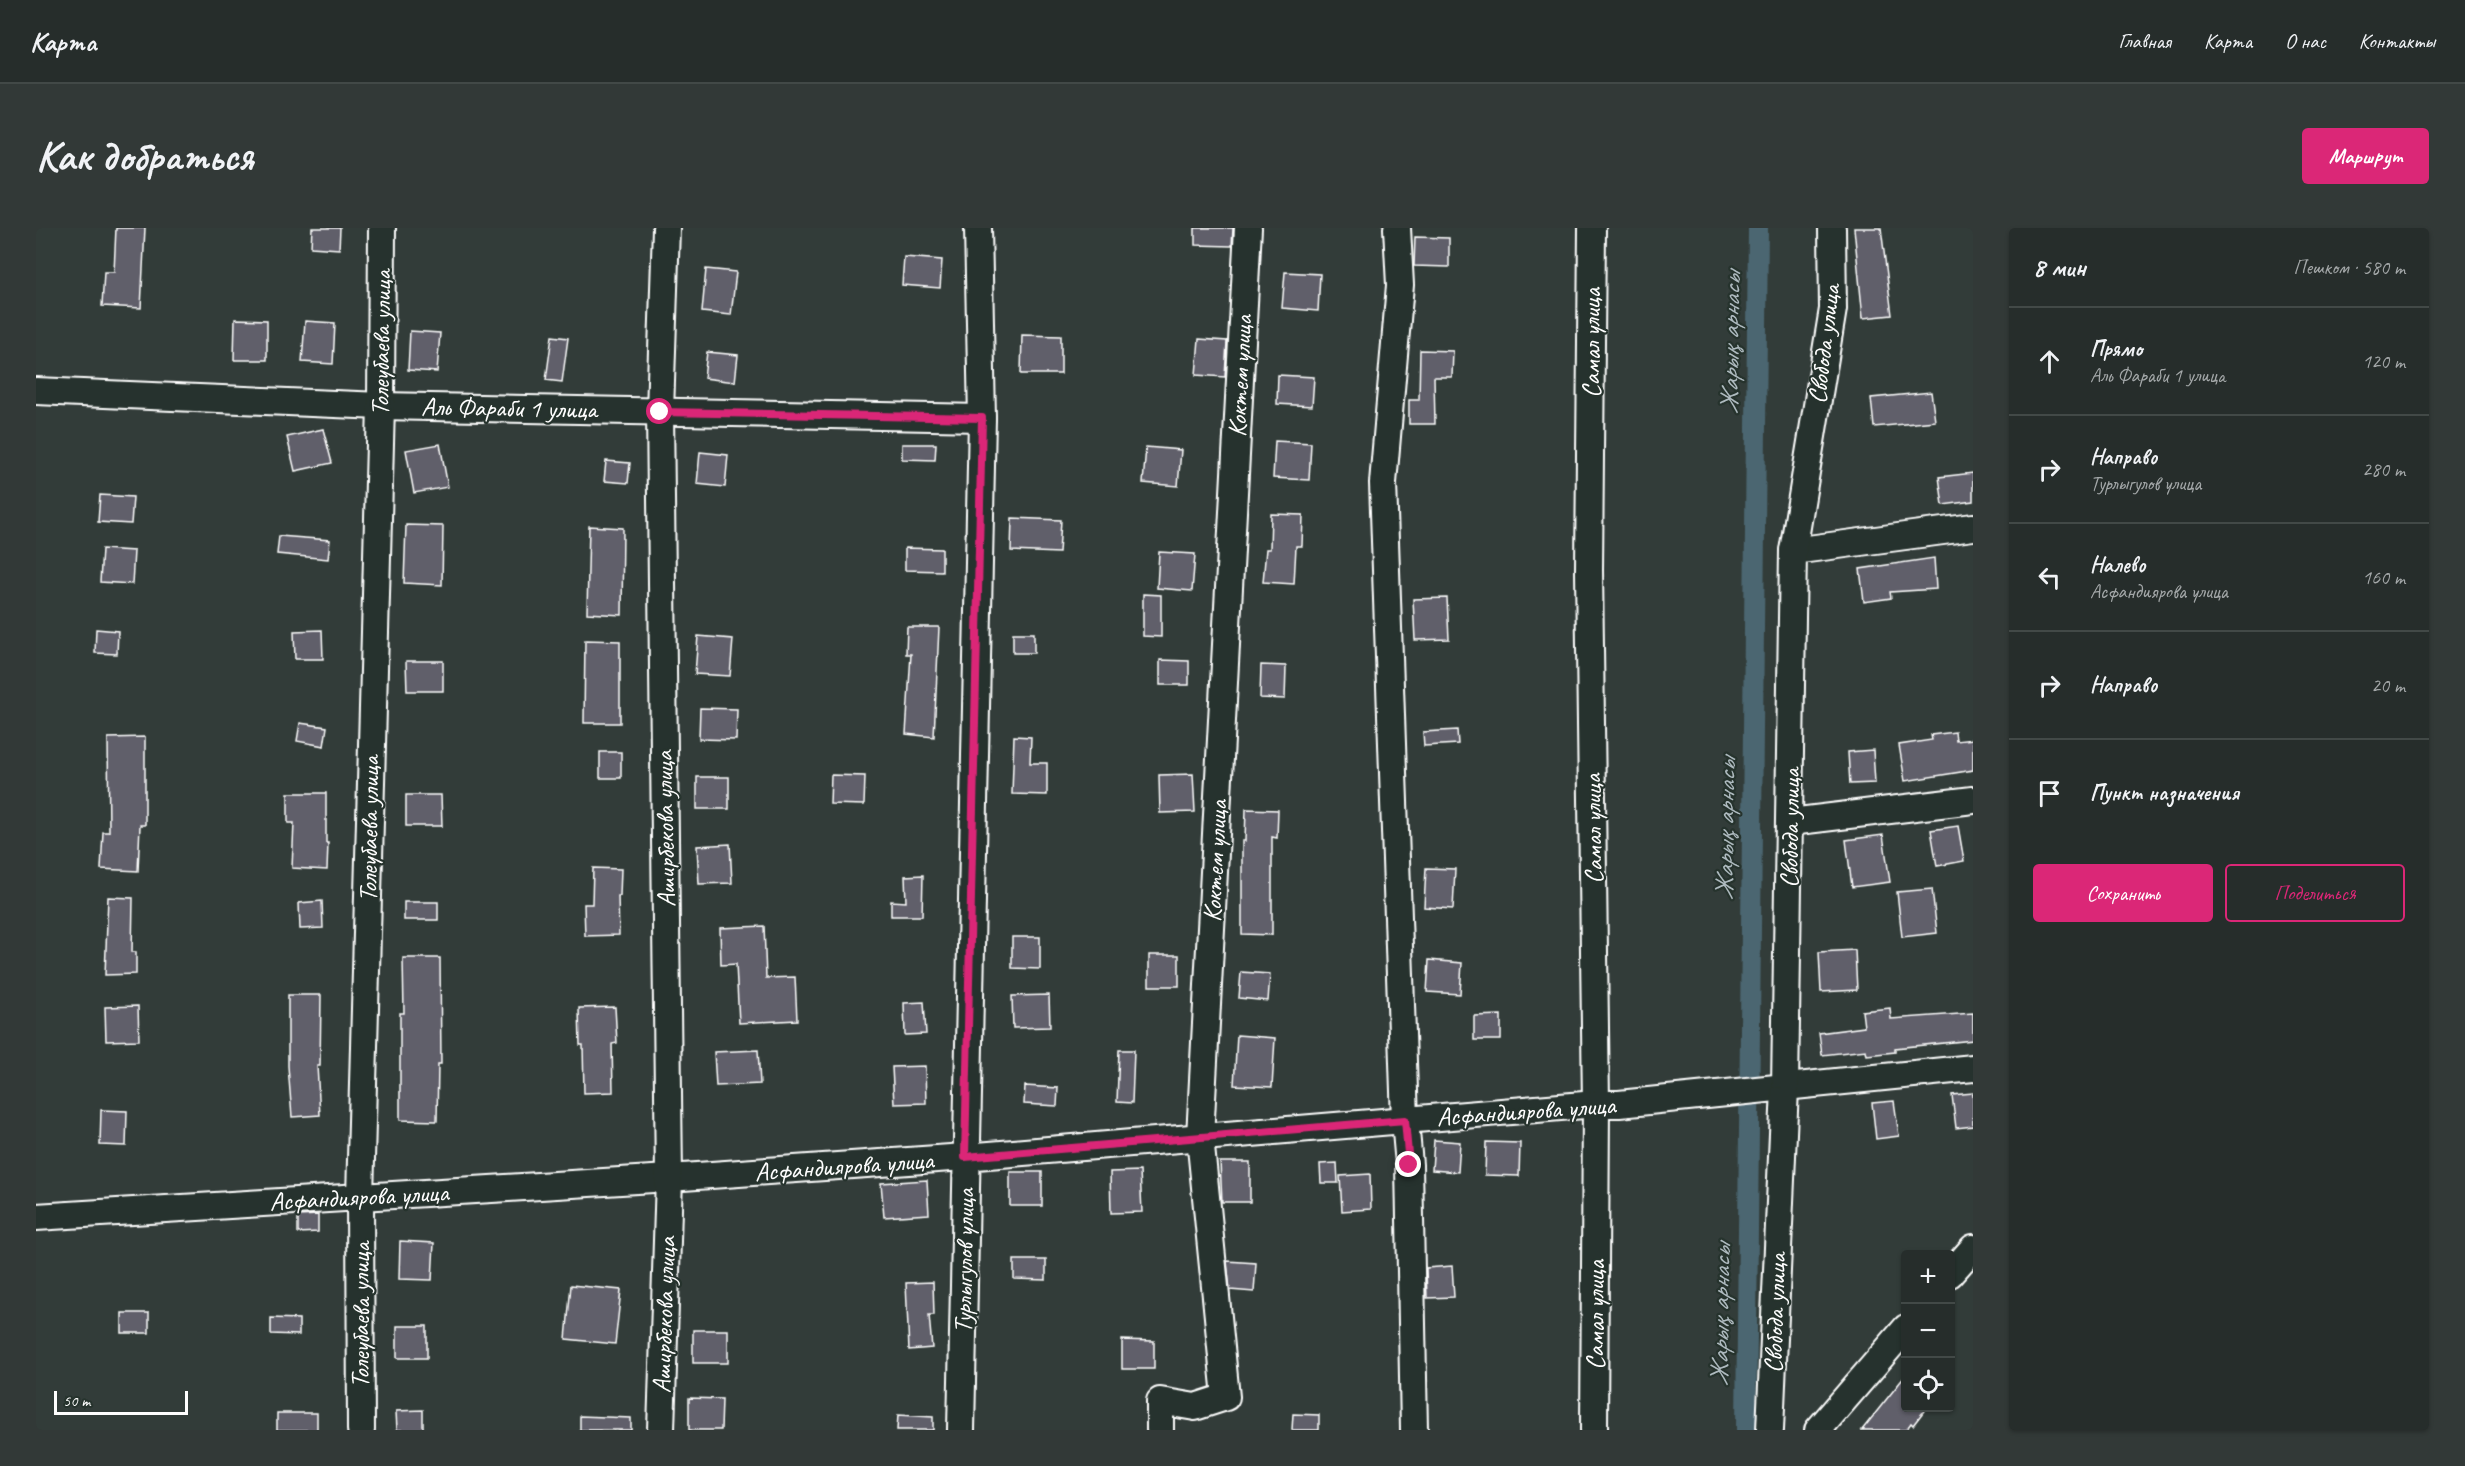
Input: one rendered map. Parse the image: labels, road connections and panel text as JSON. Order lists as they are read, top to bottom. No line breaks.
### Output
{"streets":{"street":["Толеубаева улица","Самал улица","Свобода улица","Коктем улица","Аль Фараби 1 улица","Аширбекова улица","Асфандиярова улица","Турлыгулов улица"]},"crossings":[["Толеубаева улица","Аль Фараби 1 улица"],["Толеубаева улица","Асфандиярова улица"],["Самал улица","Асфандиярова улица"],["Свобода улица","Асфандиярова улица"],["Коктем улица","Асфандиярова улица"],["Аль Фараби 1 улица","Аширбекова улица"],["Аль Фараби 1 улица","Турлыгулов улица"],["Аширбекова улица","Асфандиярова улица"],["Асфандиярова улица","Турлыгулов улица"]],"water":["Жарық арнасы"],"scale_bar":"50 m","page":{"header":"Карта","nav":["Главная","Карта","О нас","Контакты"],"buttons":["Маршрут",["Сохранить","Поделиться"]],"title":"Как добраться","heading":["8 мин","Пешком · 580 m"],"list":[["Прямо","Аль Фараби 1 улица","120 m"],["Направо","Турлыгулов улица","280 m"],["Налево","Асфандиярова улица","160 m"],["Направо","20 m"],"Пункт назначения"],"map_buttons":["+","−"],"scale":"50 m"}}
